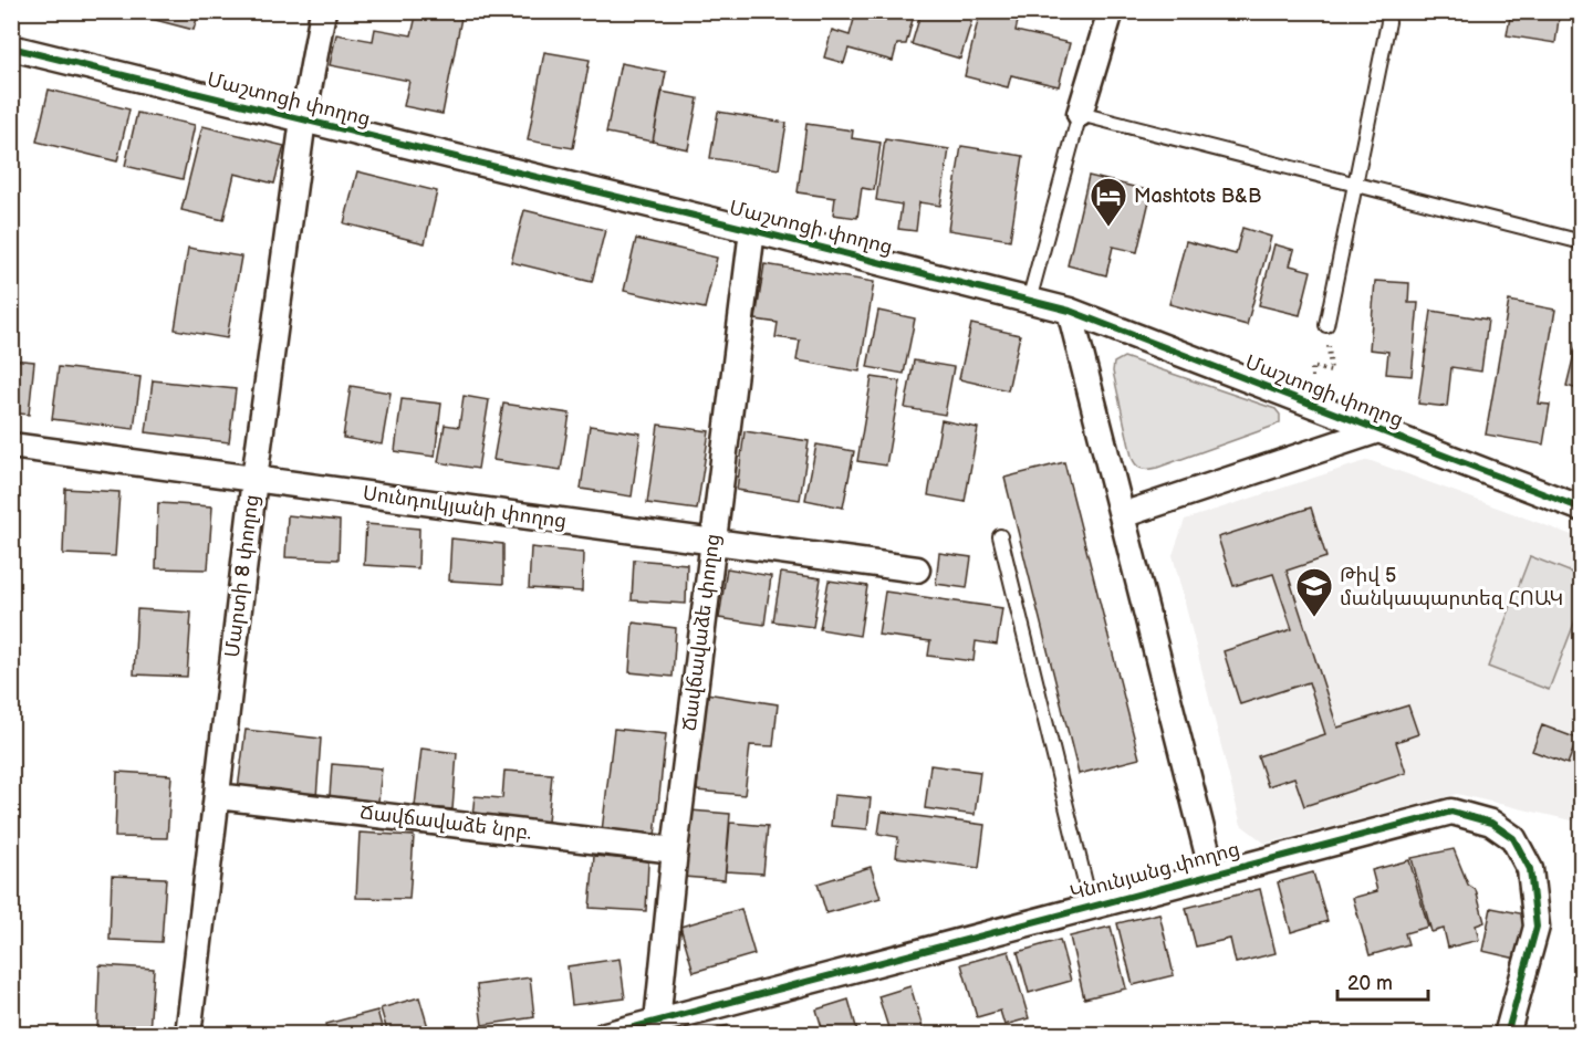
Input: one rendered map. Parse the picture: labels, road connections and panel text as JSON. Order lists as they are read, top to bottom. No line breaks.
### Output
{"streets":{"street":["Մաշտոցի փողոց","Սունդուկյանի փողոց","Մարտի 8 փողոց","Ճավճավաձե փողոց","Ճավճավաձե նրբ.","Կնունյանց փողոց"]},"crossings":[["Մաշտոցի փողոց","Մարտի 8 փողոց"],["Մաշտոցի փողոց","Ճավճավաձե փողոց"],["Սունդուկյանի փողոց","Մարտի 8 փողոց"],["Սունդուկյանի փողոց","Ճավճավաձե փողոց"],["Մարտի 8 փողոց","Ճավճավաձե նրբ."],["Ճավճավաձե փողոց","Ճավճավաձե նրբ."],["Ճավճավաձե փողոց","Կնունյանց փողոց"]],"places":{"hotel":["Mashtots B&B"],"school or university":["Թիվ 5 մանկապարտեզ ՀՈԱԿ"]},"scale_bar":"20 m"}
